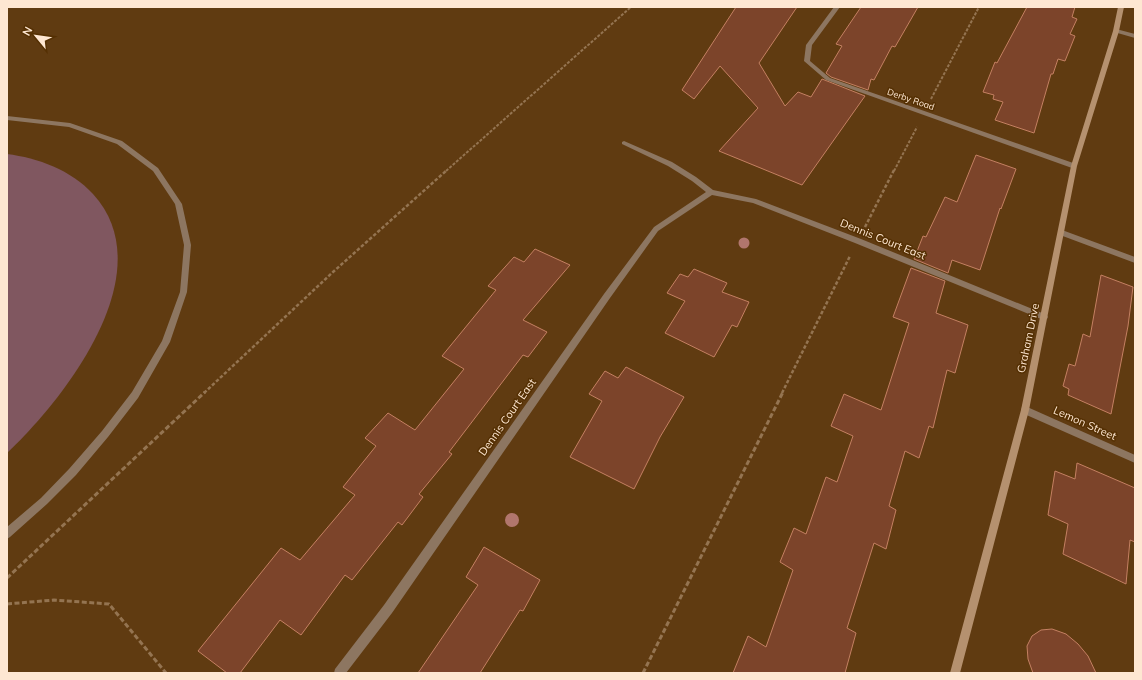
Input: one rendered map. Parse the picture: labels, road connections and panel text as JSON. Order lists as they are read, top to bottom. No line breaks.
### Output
{"streets":{"street":["Derby Road","Dennis Court East","Graham Drive","Lemon Street"]},"crossings":[["Derby Road","Graham Drive"],["Dennis Court East","Graham Drive"],["Graham Drive","Lemon Street"]],"north":"top left"}
